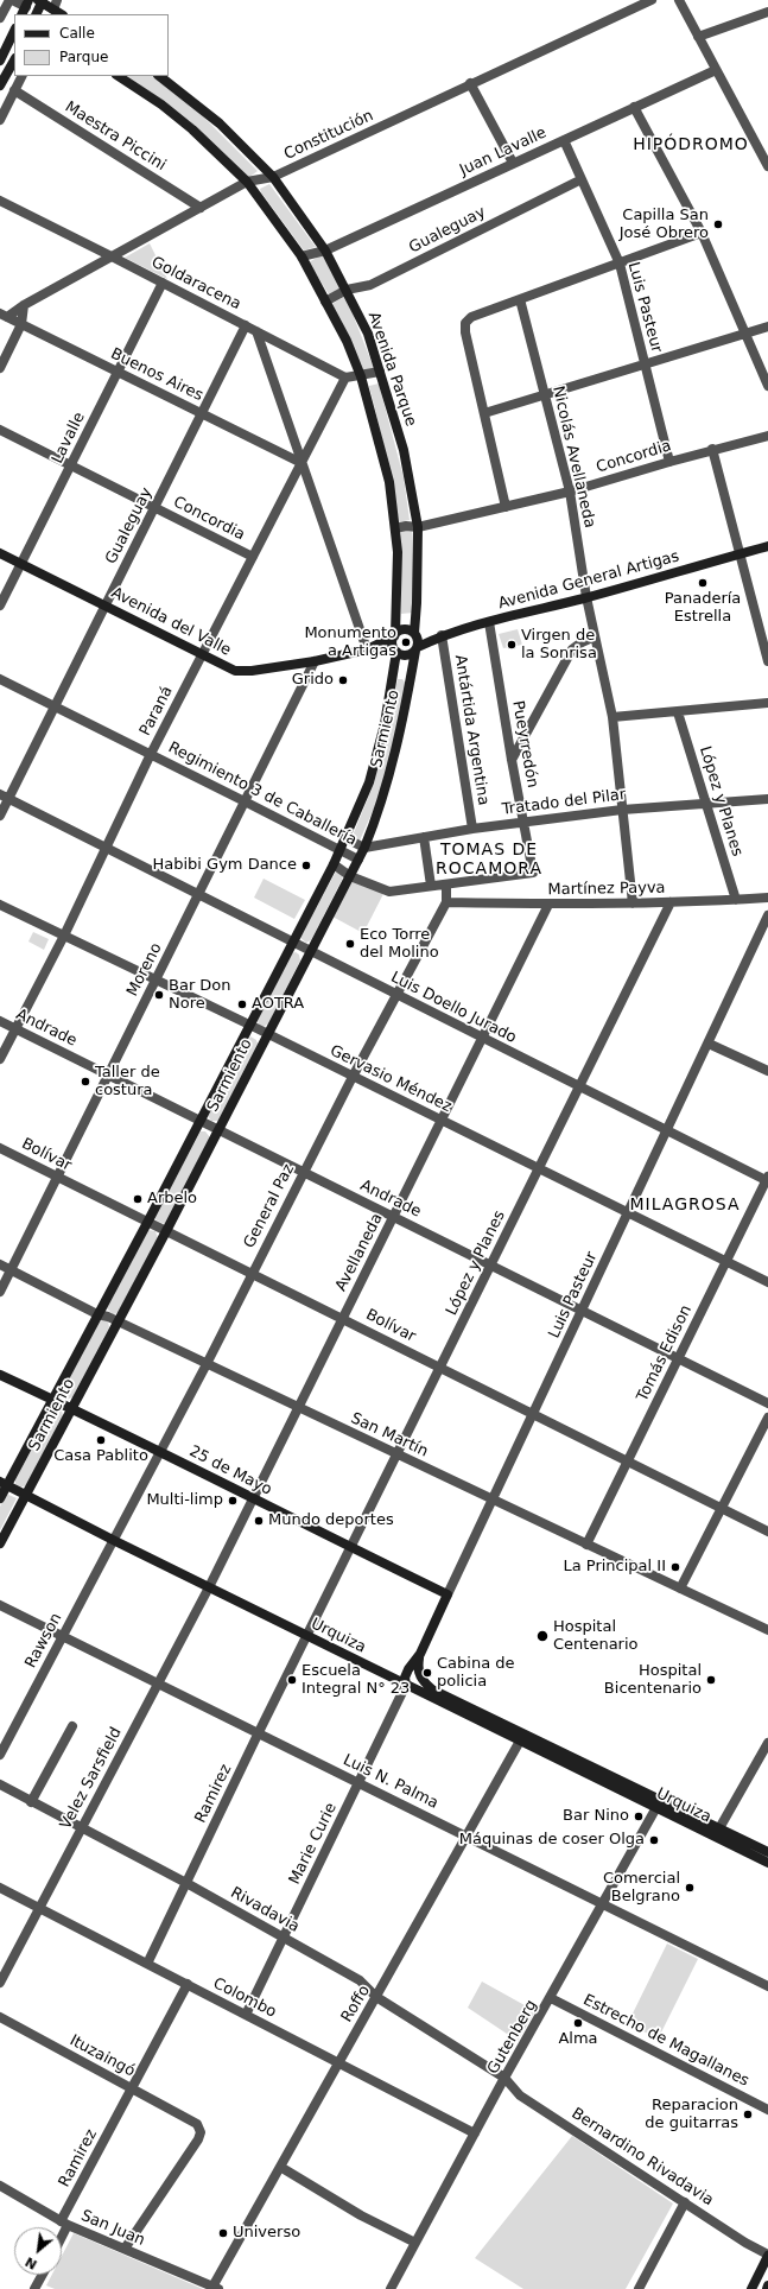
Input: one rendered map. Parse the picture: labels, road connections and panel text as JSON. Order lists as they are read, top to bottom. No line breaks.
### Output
{"streets":{"main road":["Luis Pasteur","Avenida Parque","Avenida General Artigas","Avenida del Valle","Sarmiento","25 de Mayo","Urquiza"],"street":["Constitución","Maestra Piccini","Juan Lavalle","Gualeguay","Goldaracena","Buenos Aires","Lavalle","Nicolás Avellaneda","Concordia","Paraná","Antártida Argentina","Pueyrredón","Regimiento 3 de Caballería","López y Planes","Tratado del Pilar","Martínez Payva","Moreno","Luis Doello Jurado","Andrade","Gervasio Méndez","Bolívar","General Paz","Avellaneda","Tomás Edison","San Martín","Rawson","Velez Sarsfield","Luis N. Palma","Ramirez","Marie Curie","Rivadavia","Colombo","Roffo","Gutenberg","Estrecho de Magallanes","Ituzaingó","Bernardino Rivadavia","San Juan"]},"crossings":[["Constitución","Maestra Piccini"],["Constitución","Goldaracena"],["Constitución","Avenida Parque"],["Constitución","Buenos Aires"],["Juan Lavalle","Luis Pasteur"],["Juan Lavalle","Avenida Parque"],["Gualeguay","Goldaracena"],["Gualeguay","Luis Pasteur"],["Gualeguay","Avenida Parque"],["Gualeguay","Buenos Aires"],["Gualeguay","Concordia"],["Gualeguay","Avenida del Valle"],["Gualeguay","Regimiento 3 de Caballería"],["Gualeguay","Luis Doello Jurado"],["Goldaracena","Lavalle"],["Goldaracena","Paraná"],["Luis Pasteur","Concordia"],["Luis Pasteur","Luis Doello Jurado"],["Luis Pasteur","Andrade"],["Luis Pasteur","Gervasio Méndez"],["Luis Pasteur","Bolívar"],["Luis Pasteur","San Martín"],["Luis Pasteur","25 de Mayo"],["Luis Pasteur","Urquiza"],["Luis Pasteur","Marie Curie"],["Avenida Parque","Concordia"],["Avenida Parque","Avenida General Artigas"],["Avenida Parque","Sarmiento"],["Buenos Aires","Lavalle"],["Buenos Aires","Paraná"],["Lavalle","Concordia"],["Lavalle","Avenida del Valle"],["Nicolás Avellaneda","Concordia"],["Nicolás Avellaneda","Avenida General Artigas"],["Nicolás Avellaneda","Tratado del Pilar"],["Nicolás Avellaneda","Martínez Payva"],["Concordia","Paraná"],["Avenida General Artigas","Sarmiento"],["Avenida General Artigas","Antártida Argentina"],["Avenida General Artigas","Pueyrredón"],["Avenida del Valle","Paraná"],["Avenida del Valle","Moreno"],["Paraná","Regimiento 3 de Caballería"],["Paraná","Luis Doello Jurado"],["Paraná","Andrade"],["Paraná","Gervasio Méndez"],["Sarmiento","Regimiento 3 de Caballería"],["Sarmiento","Tratado del Pilar"],["Sarmiento","Luis Doello Jurado"],["Sarmiento","Andrade"],["Sarmiento","Gervasio Méndez"],["Sarmiento","Bolívar"],["Sarmiento","San Martín"],["Sarmiento","25 de Mayo"],["Sarmiento","Urquiza"],["Antártida Argentina","Tratado del Pilar"],["Pueyrredón","Tratado del Pilar"],["Pueyrredón","General Paz"],["Regimiento 3 de Caballería","Moreno"],["López y Planes","Tratado del Pilar"],["López y Planes","Martínez Payva"],["López y Planes","Luis Doello Jurado"],["López y Planes","Andrade"],["López y Planes","Gervasio Méndez"],["López y Planes","Bolívar"],["López y Planes","San Martín"],["López y Planes","25 de Mayo"],["López y Planes","Urquiza"],["López y Planes","Ramirez"],["Martínez Payva","General Paz"],["Martínez Payva","Avellaneda"],["Moreno","Luis Doello Jurado"],["Moreno","Andrade"],["Moreno","Gervasio Méndez"],["Moreno","Bolívar"],["Moreno","San Martín"],["Luis Doello Jurado","General Paz"],["Luis Doello Jurado","Avellaneda"],["Luis Doello Jurado","Tomás Edison"],["Andrade","General Paz"],["Andrade","Avellaneda"],["Andrade","Tomás Edison"],["Gervasio Méndez","General Paz"],["Gervasio Méndez","Avellaneda"],["Gervasio Méndez","Tomás Edison"],["Bolívar","General Paz"],["Bolívar","Avellaneda"],["Bolívar","Tomás Edison"],["General Paz","San Martín"],["General Paz","25 de Mayo"],["General Paz","Urquiza"],["General Paz","Rawson"],["Avellaneda","San Martín"],["Avellaneda","25 de Mayo"],["Avellaneda","Urquiza"],["Avellaneda","Velez Sarsfield"],["Tomás Edison","San Martín"],["Urquiza","Rawson"],["Urquiza","Velez Sarsfield"],["Urquiza","Ramirez"],["Urquiza","Marie Curie"],["Urquiza","Roffo"],["Urquiza","Gutenberg"],["Rawson","Luis N. Palma"],["Velez Sarsfield","Luis N. Palma"],["Velez Sarsfield","Rivadavia"],["Velez Sarsfield","Colombo"],["Luis N. Palma","Ramirez"],["Luis N. Palma","Marie Curie"],["Luis N. Palma","Roffo"],["Luis N. Palma","Gutenberg"],["Ramirez","Rivadavia"],["Ramirez","Colombo"],["Ramirez","Ituzaingó"],["Ramirez","San Juan"],["Marie Curie","Rivadavia"],["Marie Curie","Colombo"],["Rivadavia","Roffo"],["Rivadavia","Gutenberg"],["Rivadavia","Bernardino Rivadavia"],["Colombo","Roffo"],["Colombo","Gutenberg"],["Roffo","San Juan"],["Gutenberg","Estrecho de Magallanes"],["Gutenberg","Bernardino Rivadavia"],["Ituzaingó","San Juan"]],"districts":["HIPÓDROMO","TOMAS DE ROCAMORA","MILAGROSA"],"places":["Capilla San José Obrero","Panadería Estrella","Monumento a Artigas","Virgen de la Sonrisa","Grido","Habibi Gym Dance","Eco Torre del Molino","Bar Don Nore","AOTRA","Taller de costura","Arbelo","Casa Pablito","Multi-limp","Mundo deportes","La Principal II","Hospital Centenario","Cabina de policia","Escuela Integral N° 23","Hospital Bicentenario","Bar Nino","Máquinas de coser Olga","Comercial Belgrano","Alma","Reparacion de guitarras","Universo"],"legend":["Calle","Parque"],"north":"bottom left"}
